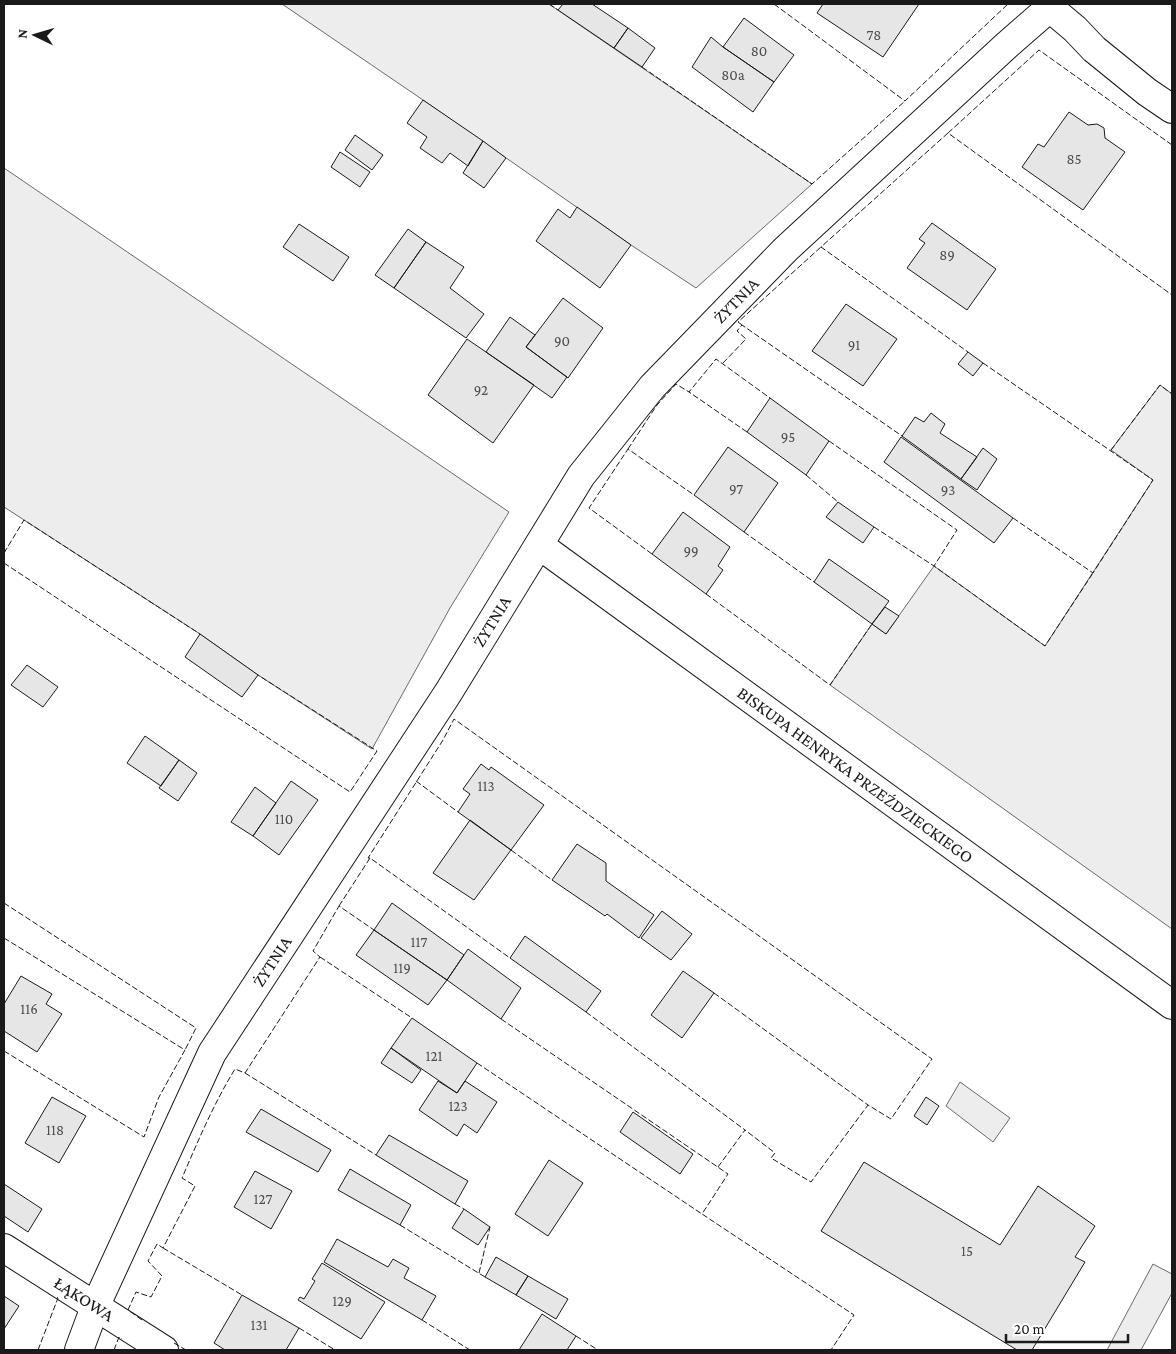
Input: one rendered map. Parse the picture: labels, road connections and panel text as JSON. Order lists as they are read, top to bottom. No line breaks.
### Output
{"streets":{"street":["ŻYTNIA","BISKUPA HENRYKA PRZEŹDZIECKIEGO","ŁĄKOWA"]},"crossings":[["ŻYTNIA","BISKUPA HENRYKA PRZEŹDZIECKIEGO"],["ŻYTNIA","ŁĄKOWA"]],"house_numbers":["78","80","80a","85","89","90","91","92","95","97","93","99","113","110","117","119","116","121","123","118","127","15","129","131"],"scale_bar":"20 m","north":"left"}
